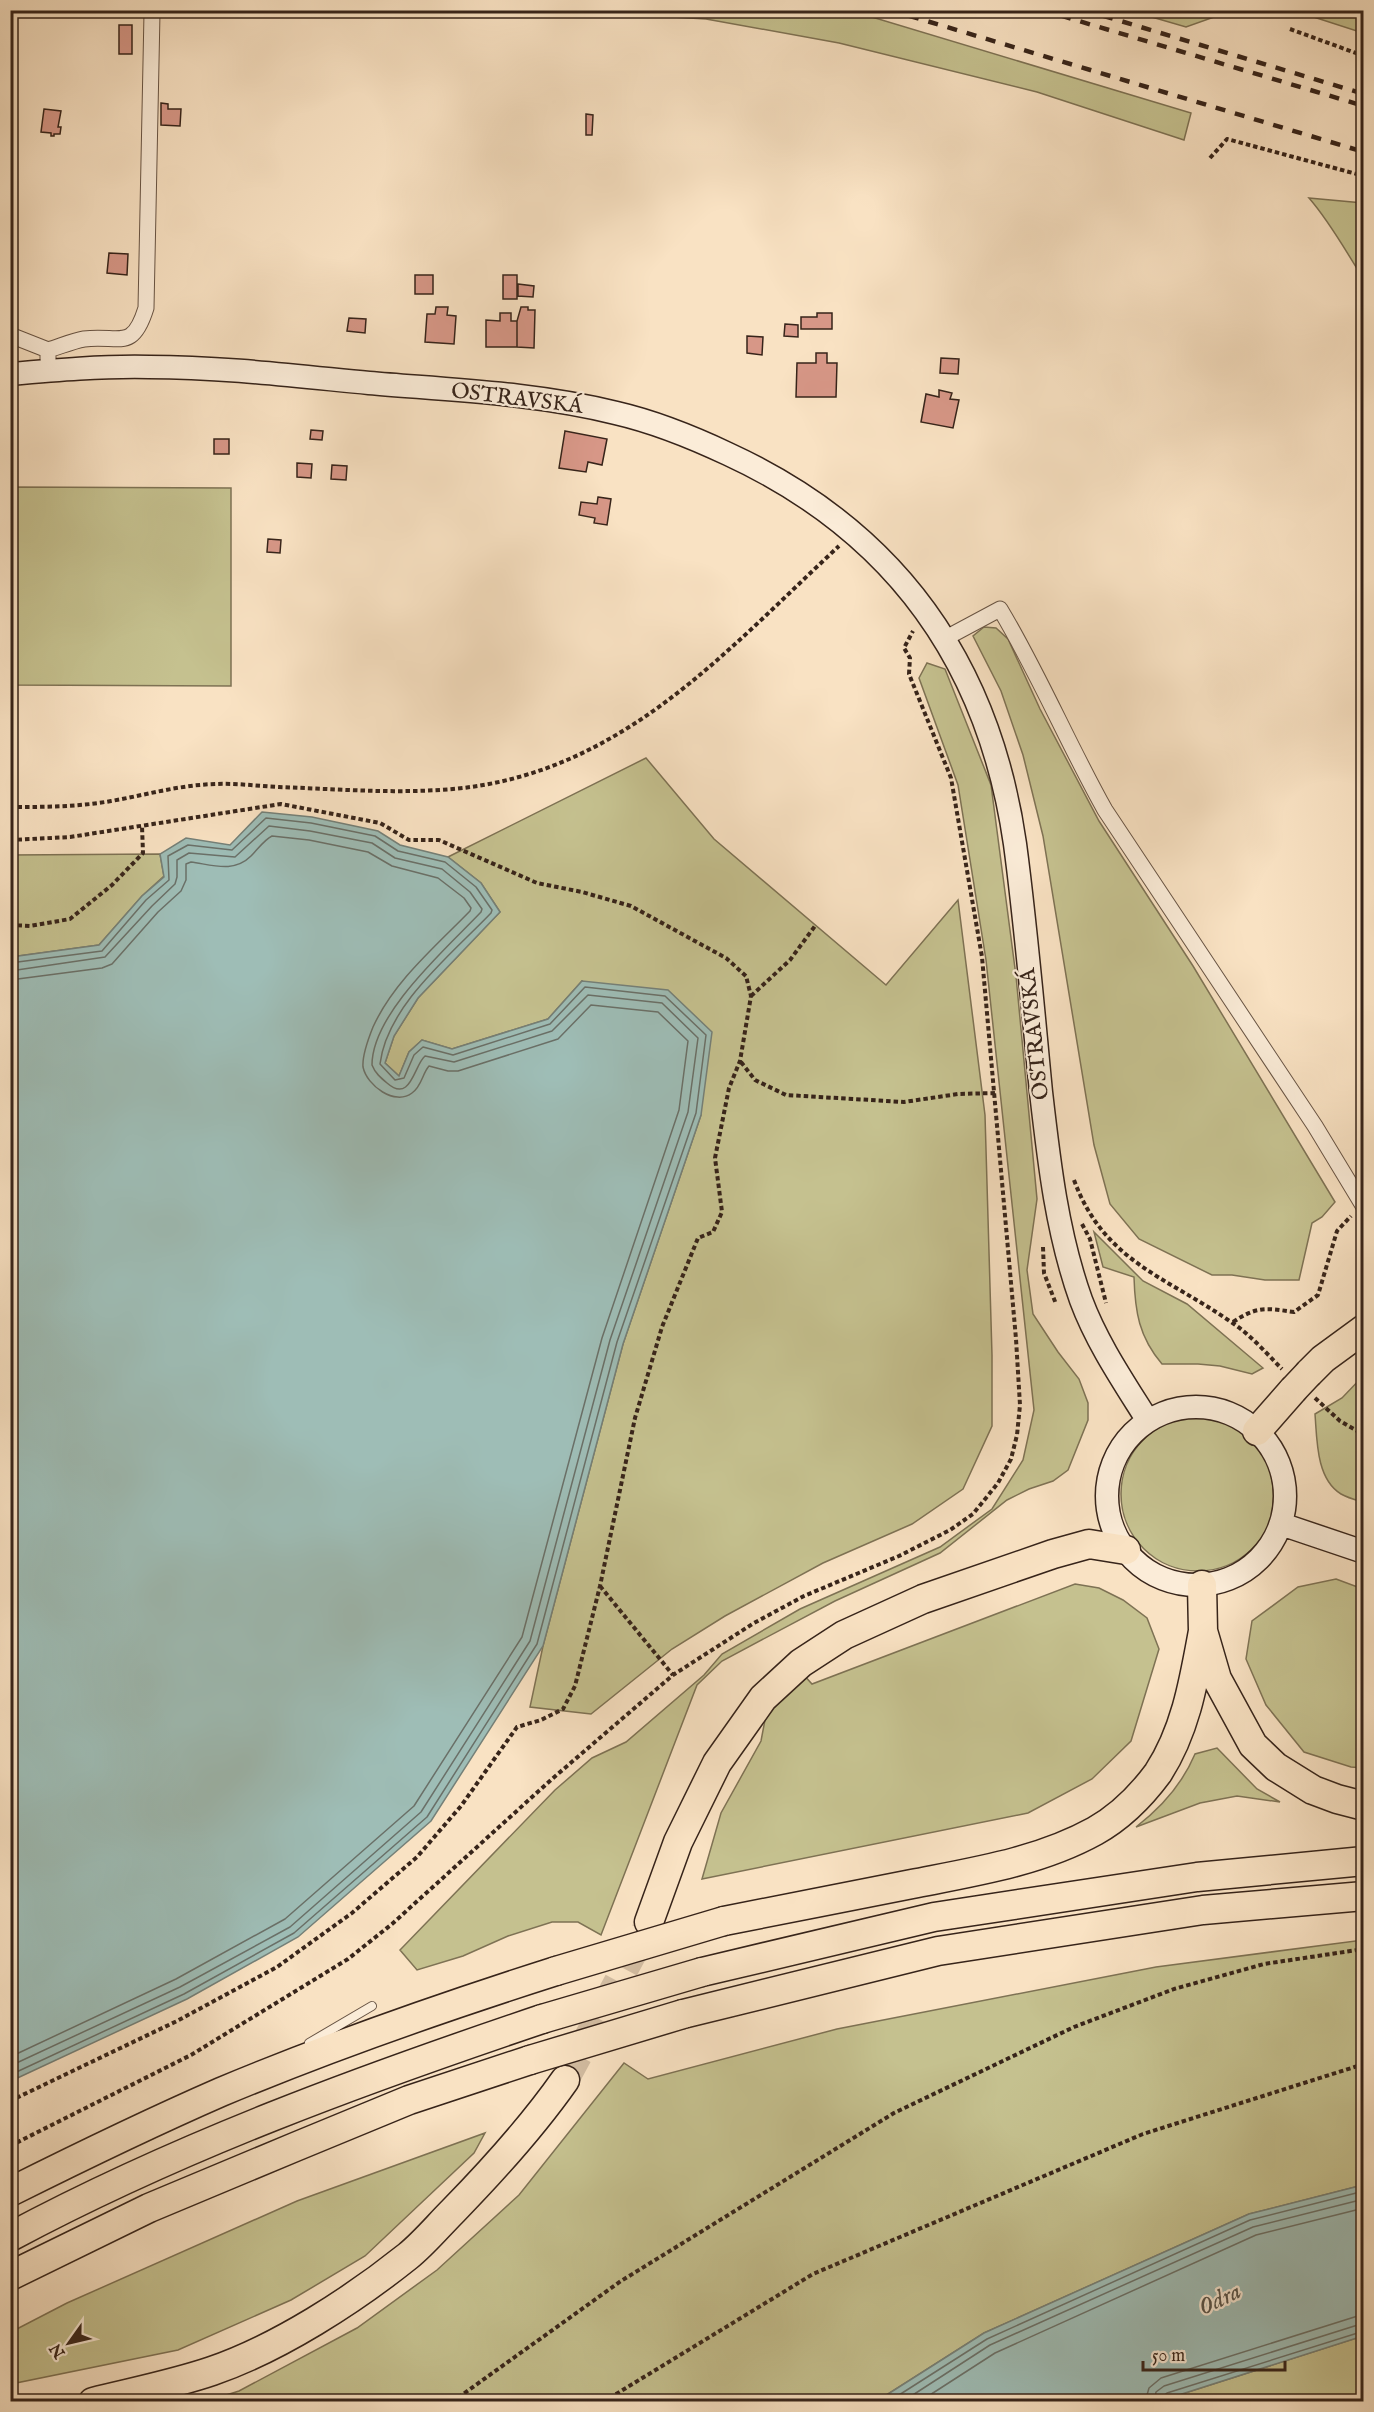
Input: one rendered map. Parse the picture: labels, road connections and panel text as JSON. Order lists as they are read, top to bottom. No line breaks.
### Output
{"streets":{"main road":["OSTRAVSKÁ"]},"water":["Odra"],"scale_bar":"50 m","north":"bottom left"}
